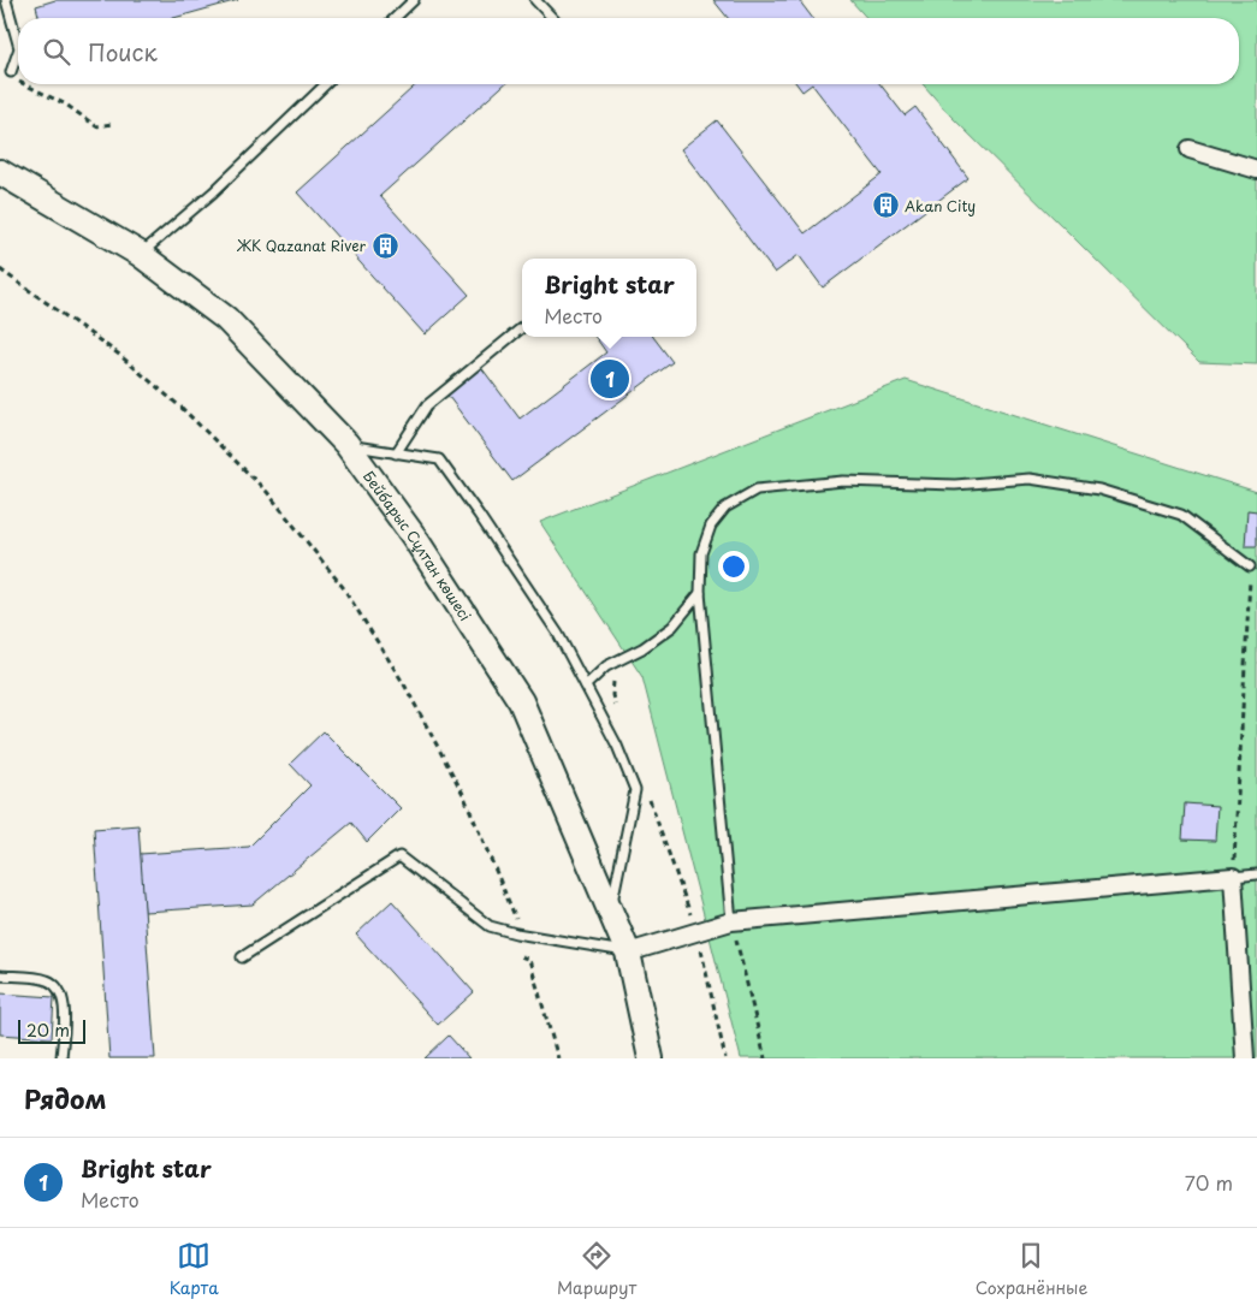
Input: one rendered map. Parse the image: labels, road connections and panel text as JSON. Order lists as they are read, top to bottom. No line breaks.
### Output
{"streets":{"street":["Бейбарыс Сұлтан көшесі"]},"places":{"building":["Akan City","ЖК Qazanat River"]},"scale_bar":"20 m","page":{"search":"Поиск","popup":["Bright star","Место"],"pins":"1","scale":"20 m","heading":"Рядом","list":[{"mark":"1","name":"Bright star","note":"Место","value":"70 m"}],"nav":["Карта","Маршрут","Сохранённые"]}}
